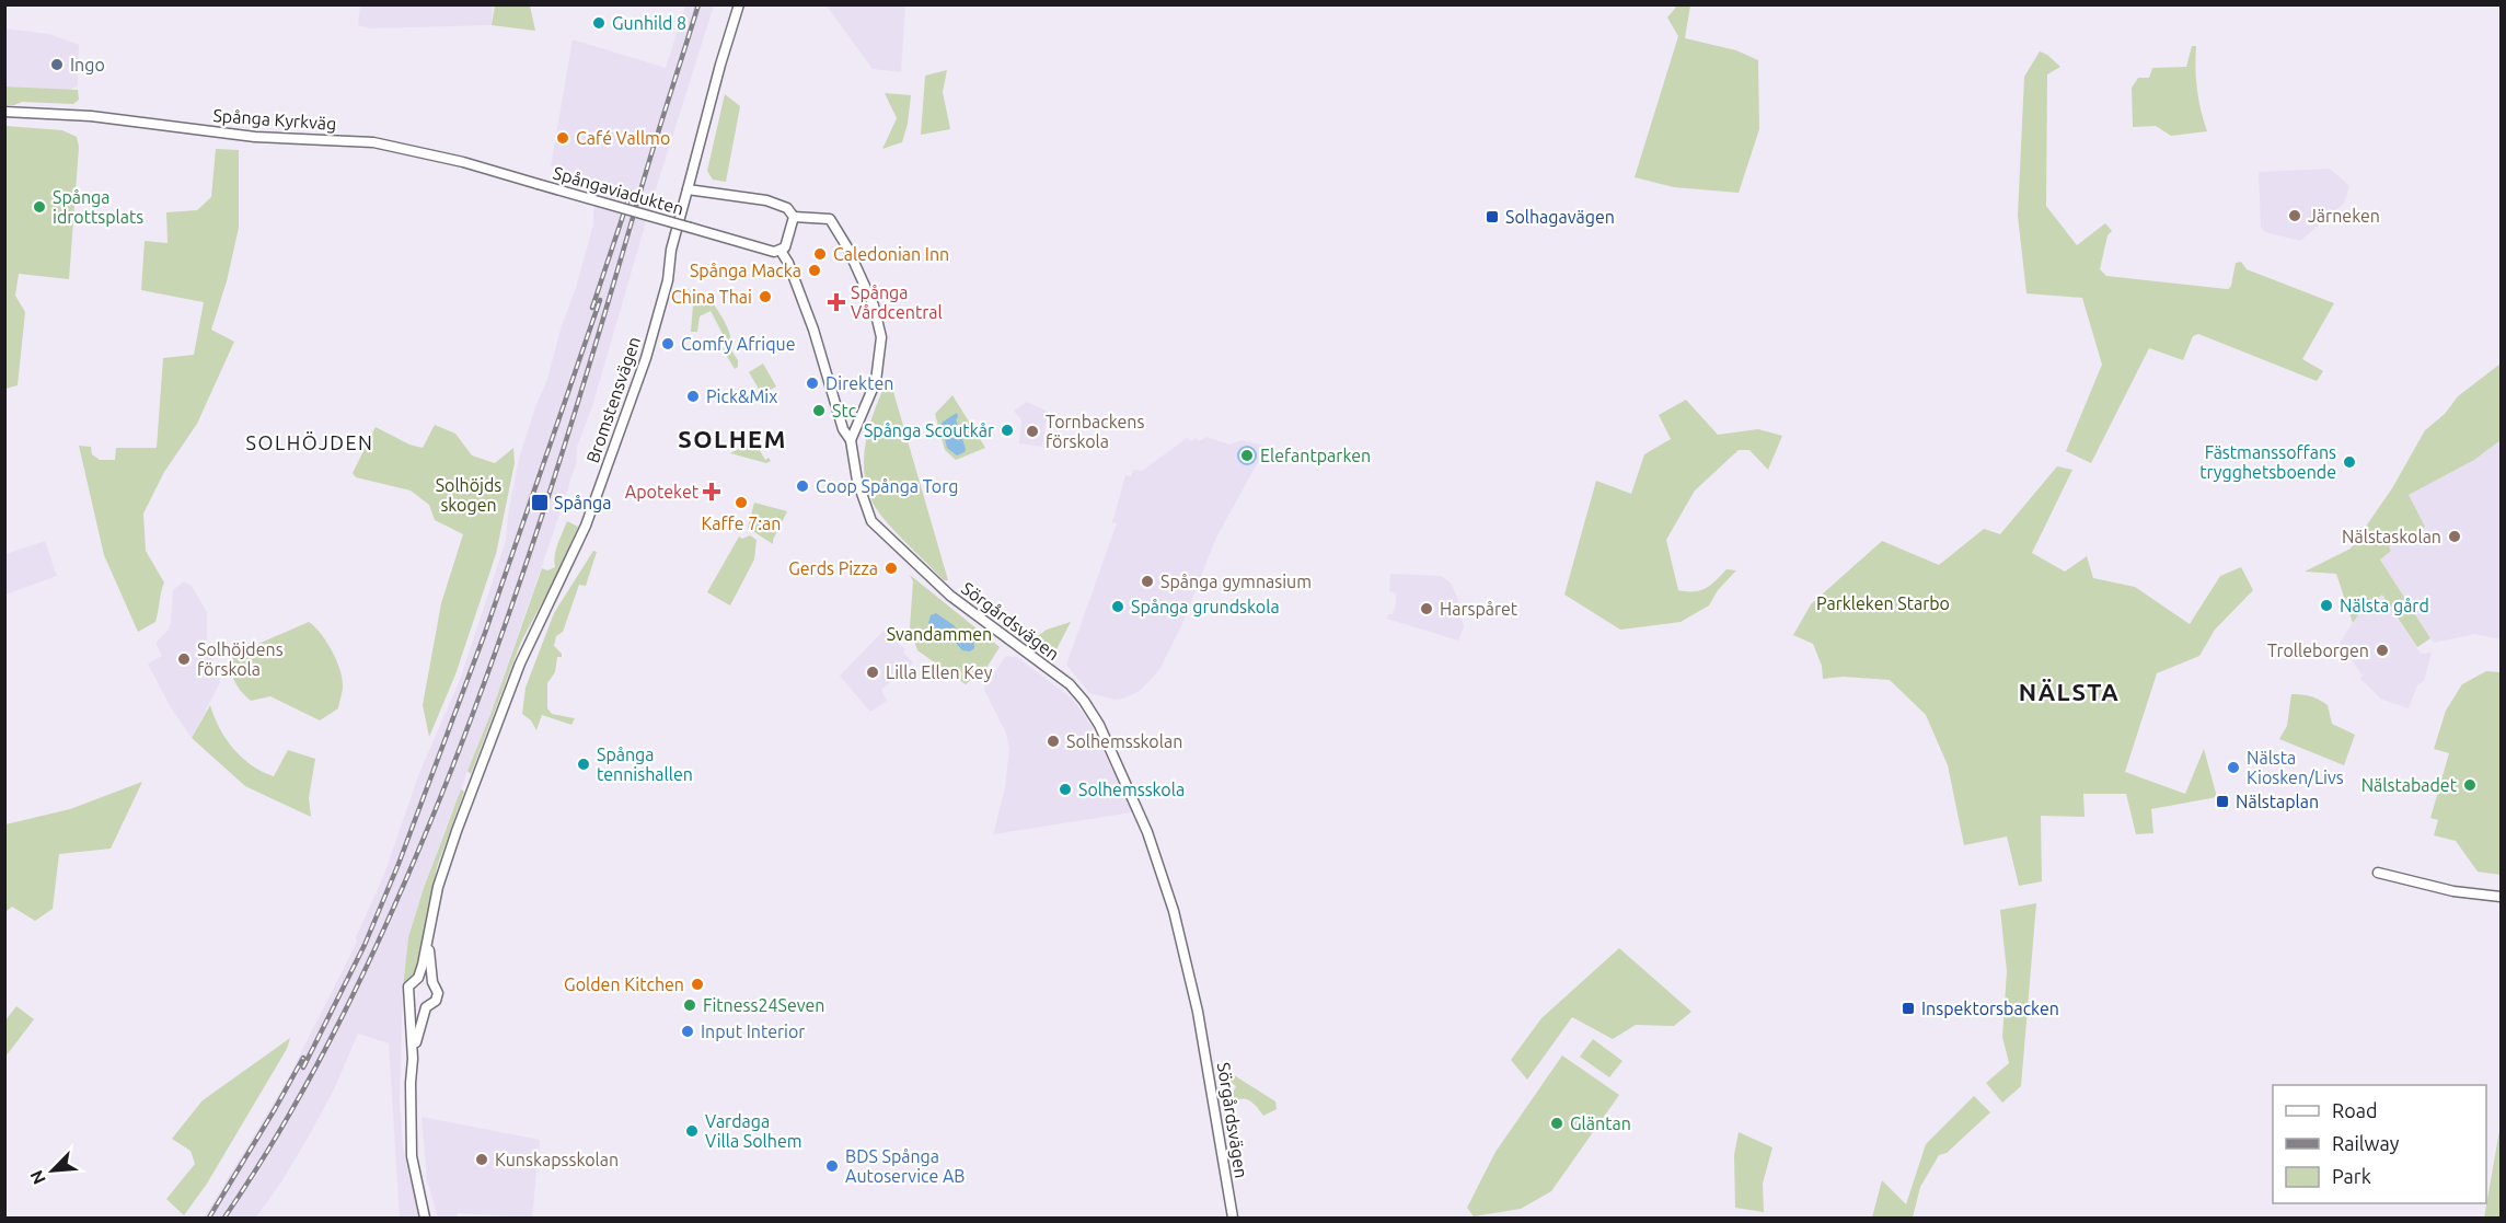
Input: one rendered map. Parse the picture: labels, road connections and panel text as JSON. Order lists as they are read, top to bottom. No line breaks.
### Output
{"streets":{"street":["Spånga Kyrkväg","Spångaviadukten","Bromstensvägen","Sörgårdsvägen"]},"crossings":[["Spånga Kyrkväg","Spångaviadukten"],["Spångaviadukten","Sörgårdsvägen"]],"districts":["SOLHEM","SOLHÖJDEN","NÄLSTA"],"parks":["Solhöjds skogen","Parkleken Starbo","Svandammen"],"places":{"other":["Gunhild 8","Ingo","Café Vallmo","Spånga idrottsplats","Järneken","Caledonian Inn","Spånga Macka","China Thai","Comfy Afrique","Direkten","Pick&Mix","Stc","Spånga Scoutkår","Tornbackens förskola","Elefantparken","Fästmanssoffans trygghetsboende","Coop Spånga Torg","Kaffe 7:an","Nälstaskolan","Gerds Pizza","Spånga gymnasium","Nälsta gård","Spånga grundskola","Harspåret","Trolleborgen","Solhöjdens förskola","Lilla Ellen Key","Solhemsskolan","Spånga tennishallen","Nälsta Kiosken/Livs","Nälstabadet","Solhemsskola","Golden Kitchen","Fitness24Seven","Input Interior","Gläntan","Vardaga Villa Solhem","Kunskapsskolan","BDS Spånga Autoservice AB"],"transit":["Solhagavägen","Spånga","Nälstaplan","Inspektorsbacken"],"health":["Spånga Vårdcentral","Apoteket"]},"legend":["Road","Railway","Park"],"north":"bottom left"}
